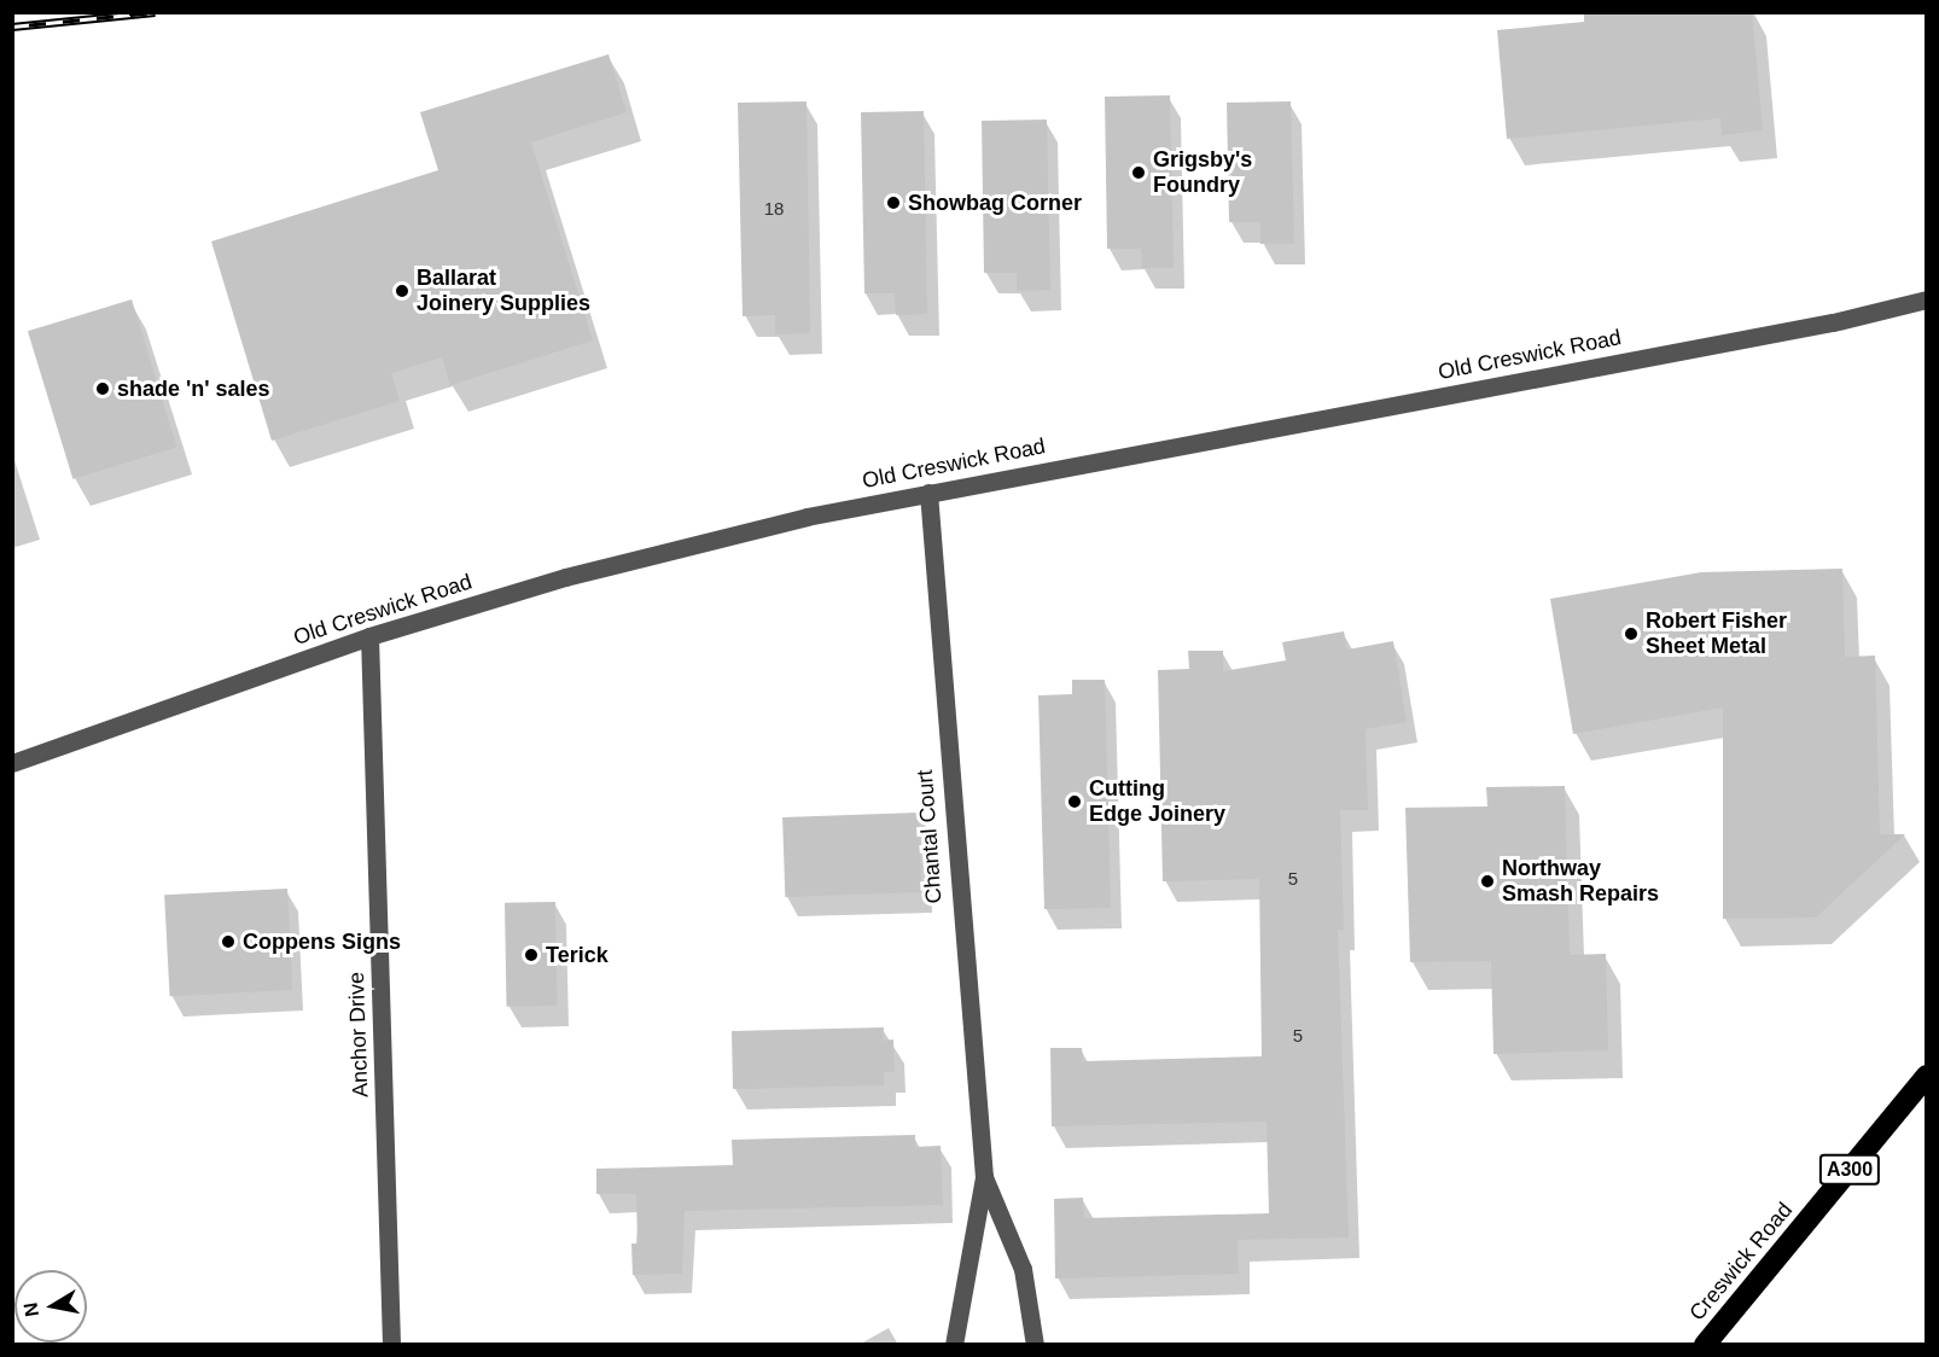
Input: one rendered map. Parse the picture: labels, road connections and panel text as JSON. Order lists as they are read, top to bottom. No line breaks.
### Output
{"streets":{"highway":["A300","Creswick Road"],"street":["Old Creswick Road","Chantal Court","Anchor Drive"]},"crossings":[["Old Creswick Road","Chantal Court"],["Old Creswick Road","Anchor Drive"]],"places":["Grigsby's Foundry","Showbag Corner","Ballarat Joinery Supplies","shade 'n' sales","Robert Fisher Sheet Metal","Cutting Edge Joinery","Northway Smash Repairs","Coppens Signs","Terick"],"house_numbers":["18","5","5"],"north":"left"}
